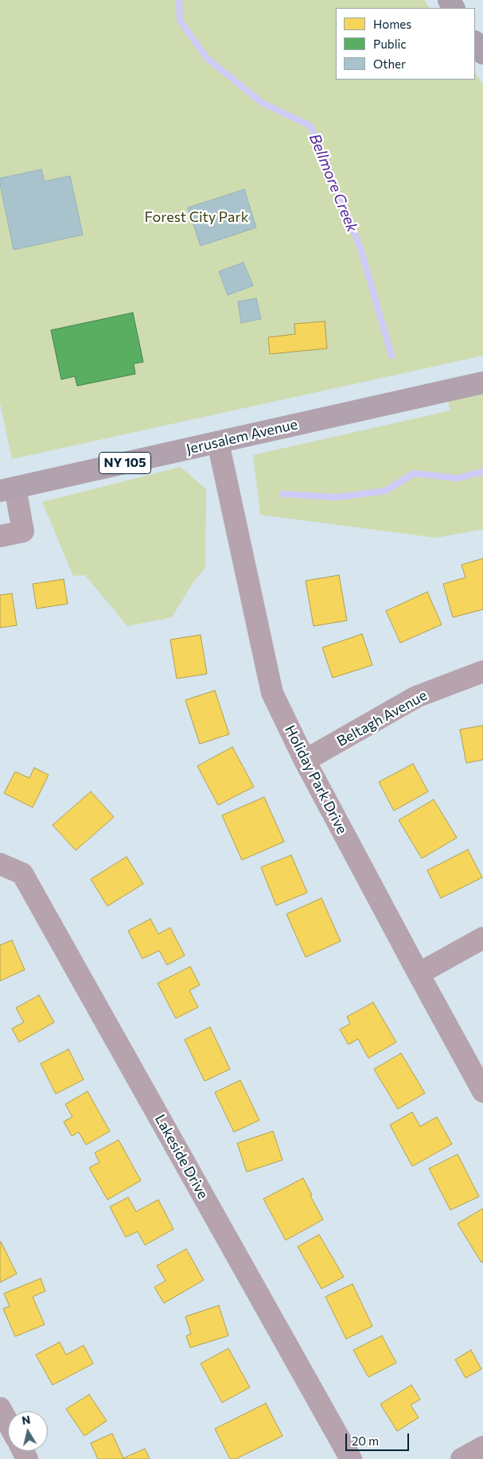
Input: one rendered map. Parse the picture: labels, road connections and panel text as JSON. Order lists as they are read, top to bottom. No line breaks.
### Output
{"streets":{"main road":["Jerusalem Avenue","NY 105"],"street":["Beltagh Avenue","Holiday Park Drive","Lakeside Drive"]},"crossings":[["Jerusalem Avenue","Holiday Park Drive"],["Beltagh Avenue","Holiday Park Drive"]],"water":["Bellmore Creek"],"parks":["Forest City Park"],"legend":["Homes","Public","Other"],"scale_bar":"20 m","north":"top"}
